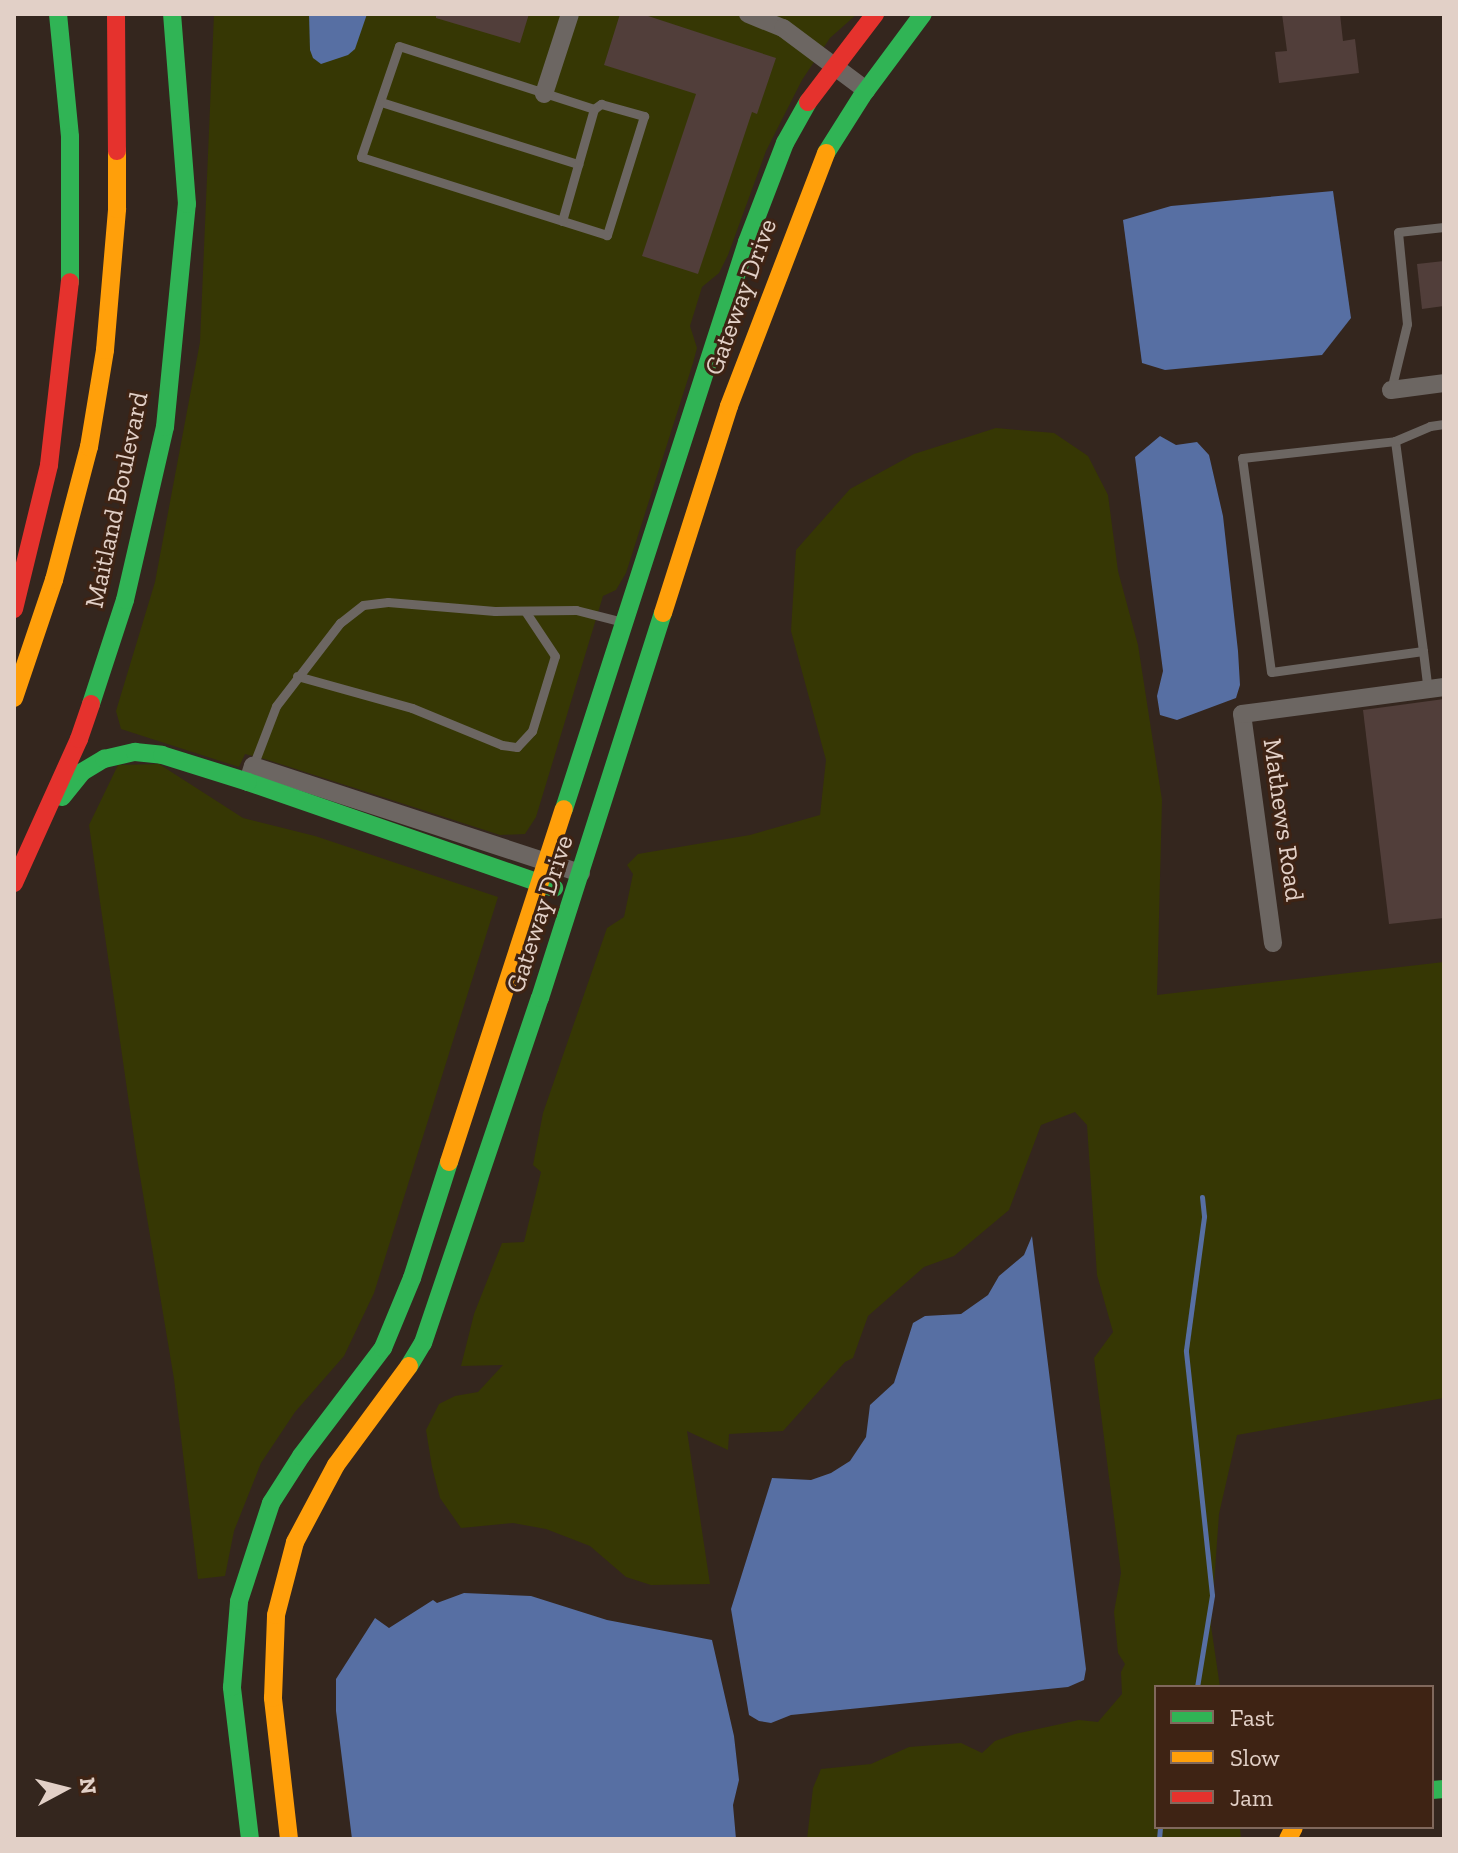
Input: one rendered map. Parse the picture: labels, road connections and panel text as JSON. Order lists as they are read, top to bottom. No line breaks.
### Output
{"streets":{"main road":["Gateway Drive","Maitland Boulevard"],"street":["Mathews Road"]},"legend":["Fast","Slow","Jam"],"north":"right"}
